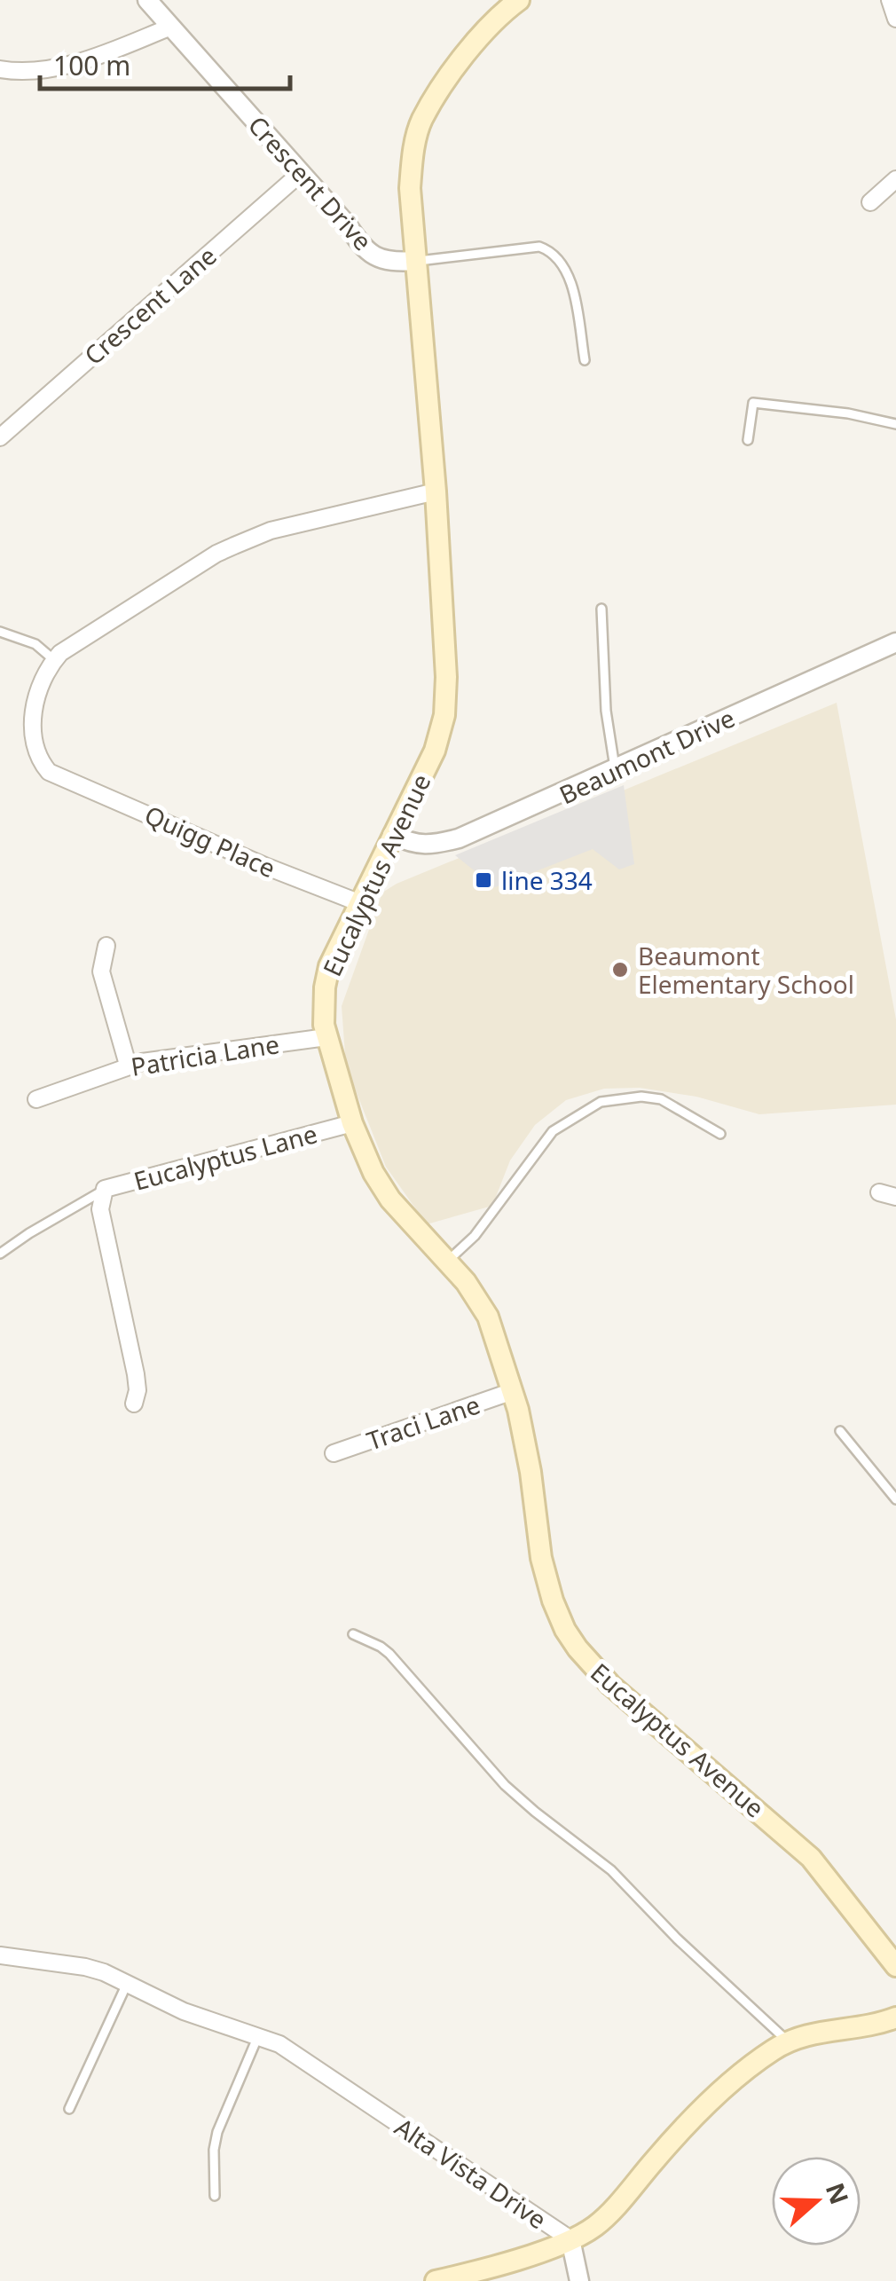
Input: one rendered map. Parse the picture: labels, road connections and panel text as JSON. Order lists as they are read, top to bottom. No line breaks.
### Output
{"streets":{"main road":["Eucalyptus Avenue","Alta Vista Drive"],"street":["Crescent Drive","Crescent Lane","Beaumont Drive","Quigg Place","Patricia Lane","Eucalyptus Lane","Traci Lane"]},"crossings":[["Crescent Drive","Crescent Lane"],["Crescent Drive","Eucalyptus Avenue"],["Beaumont Drive","Eucalyptus Avenue"],["Quigg Place","Eucalyptus Avenue"],["Eucalyptus Avenue","Patricia Lane"],["Eucalyptus Avenue","Eucalyptus Lane"],["Eucalyptus Avenue","Traci Lane"]],"places":{"transit":["line 334"],"other":["Beaumont Elementary School"]},"scale_bar":"100 m","north":"right"}
